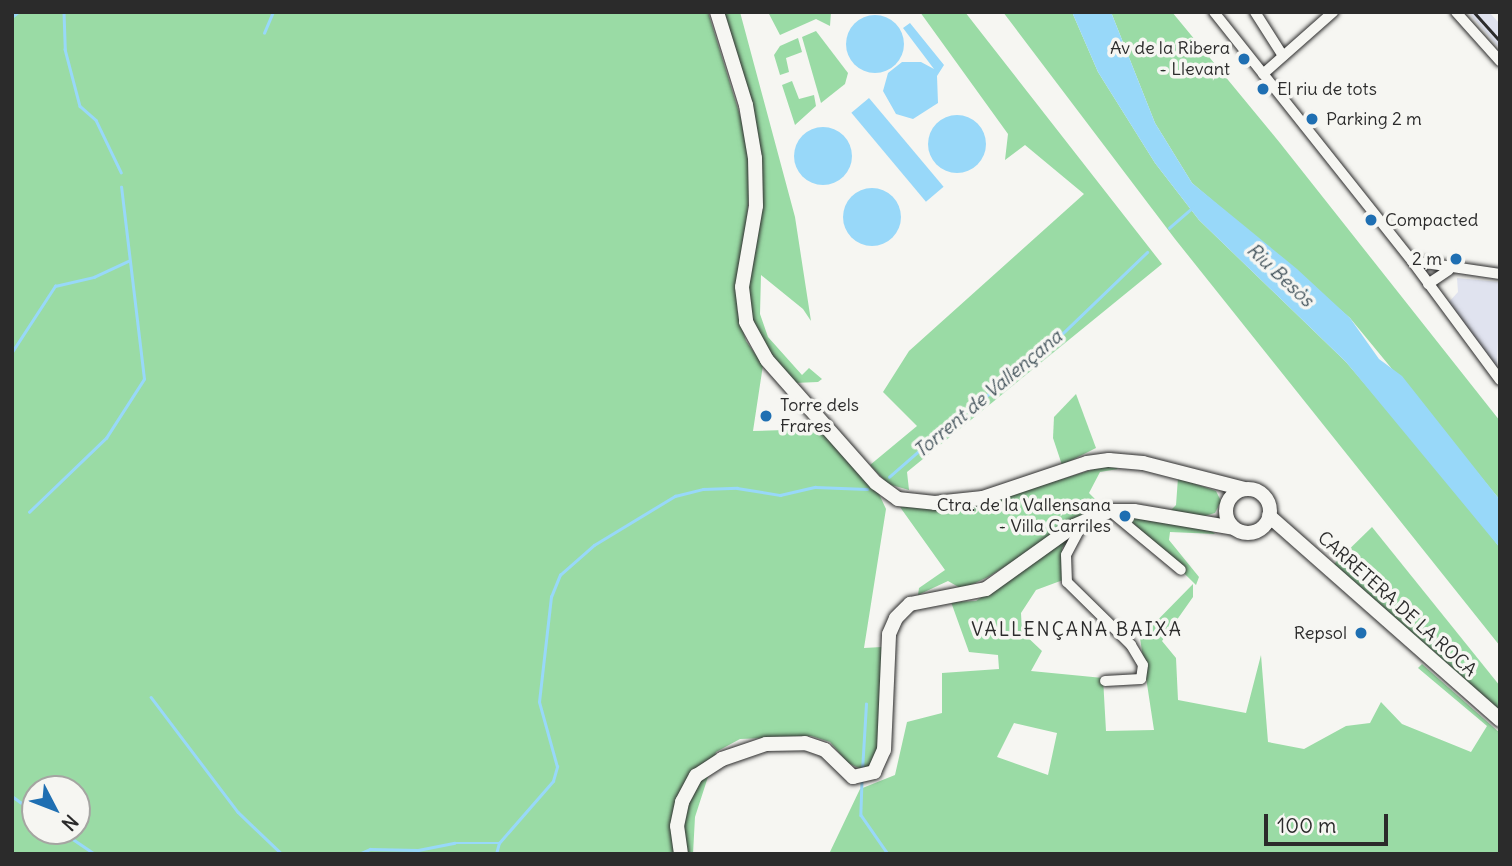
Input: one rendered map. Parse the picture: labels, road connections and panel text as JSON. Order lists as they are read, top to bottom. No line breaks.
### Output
{"streets":{"street":["CARRETERA DE LA ROCA"]},"districts":["VALLENÇANA BAIXA"],"water":["Riu Besòs","Torrent de Vallençana"],"places":["Av de la Ribera - Llevant","El riu de tots","Parking 2 m","Compacted","2 m","Torre dels Frares","Ctra. de la Vallensana - Villa Carriles","Repsol"],"scale_bar":"100 m","north":"bottom right"}
